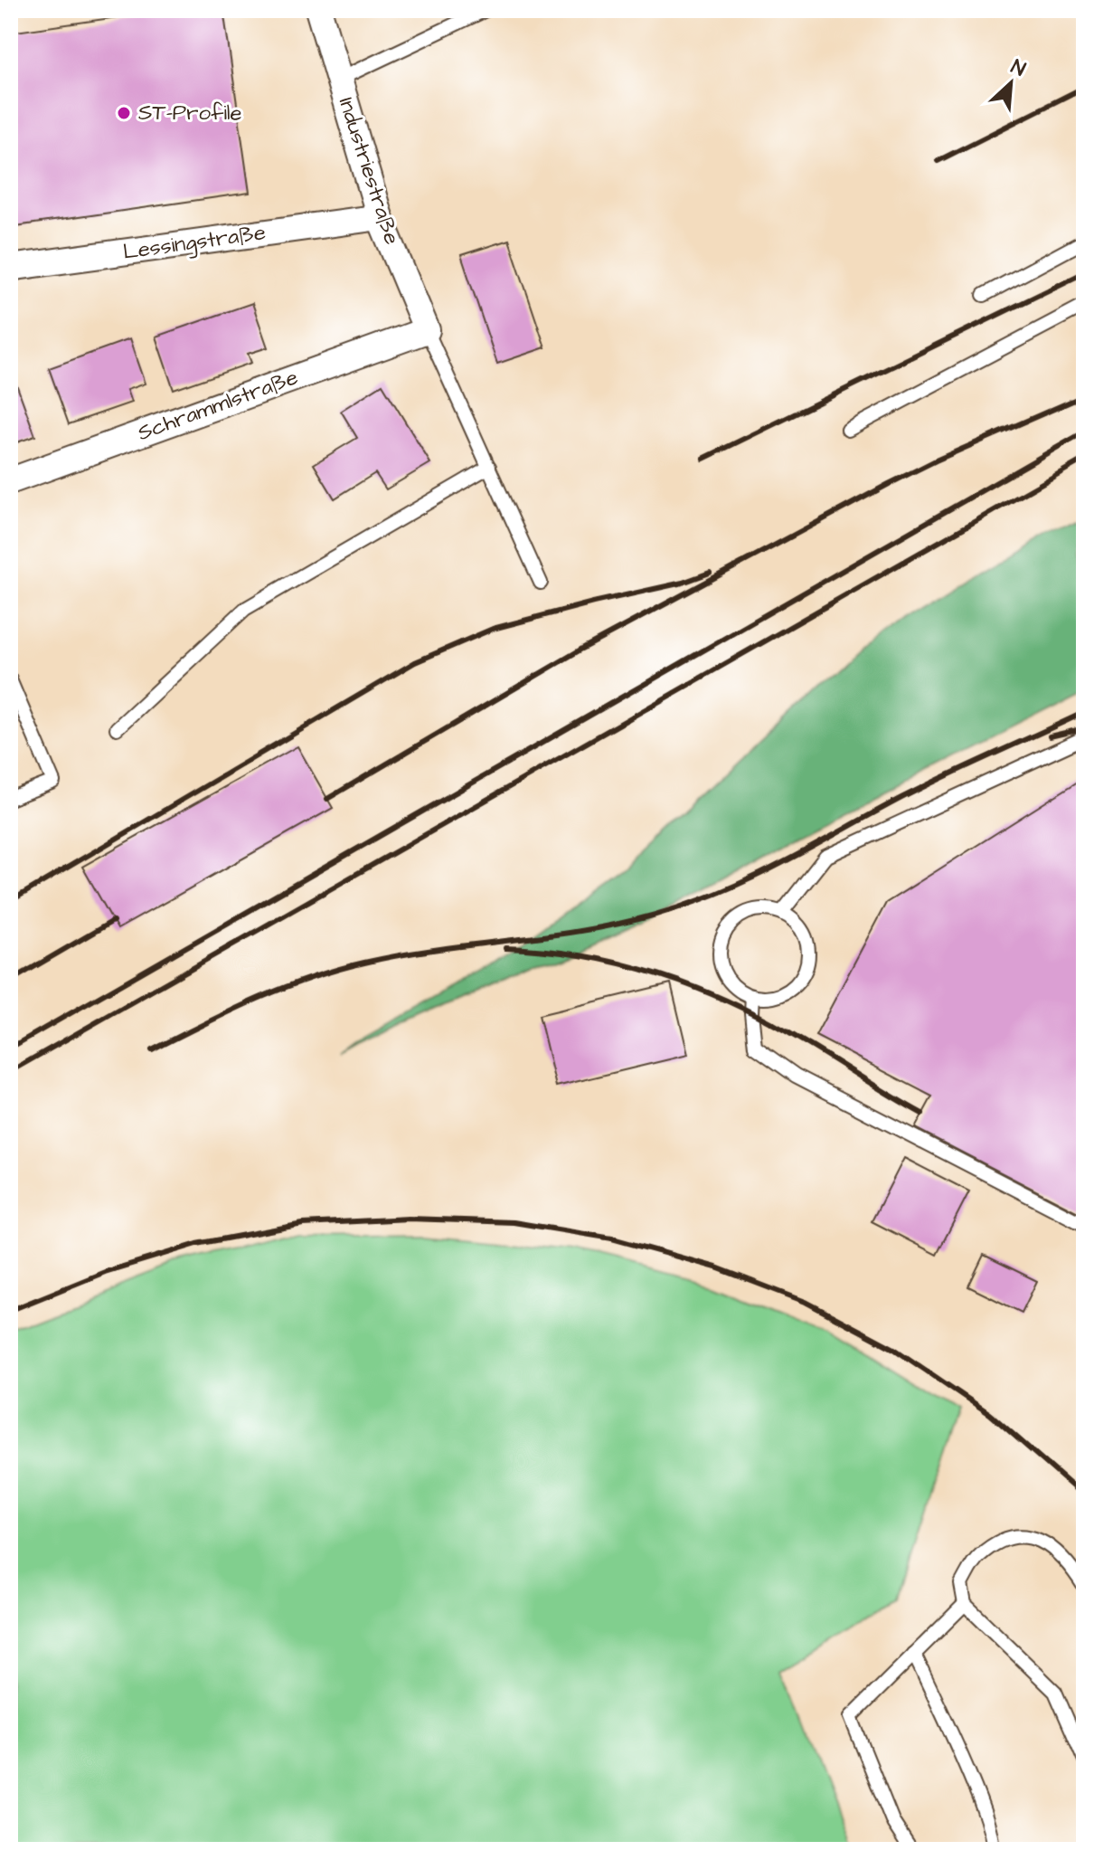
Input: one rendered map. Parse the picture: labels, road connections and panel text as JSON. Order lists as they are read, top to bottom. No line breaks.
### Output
{"streets":{"street":["Industriestraße","Lessingstraße","Schrammlstraße"]},"crossings":[["Industriestraße","Lessingstraße"],["Industriestraße","Schrammlstraße"]],"places":["ST-Profile"],"north":"top right"}
